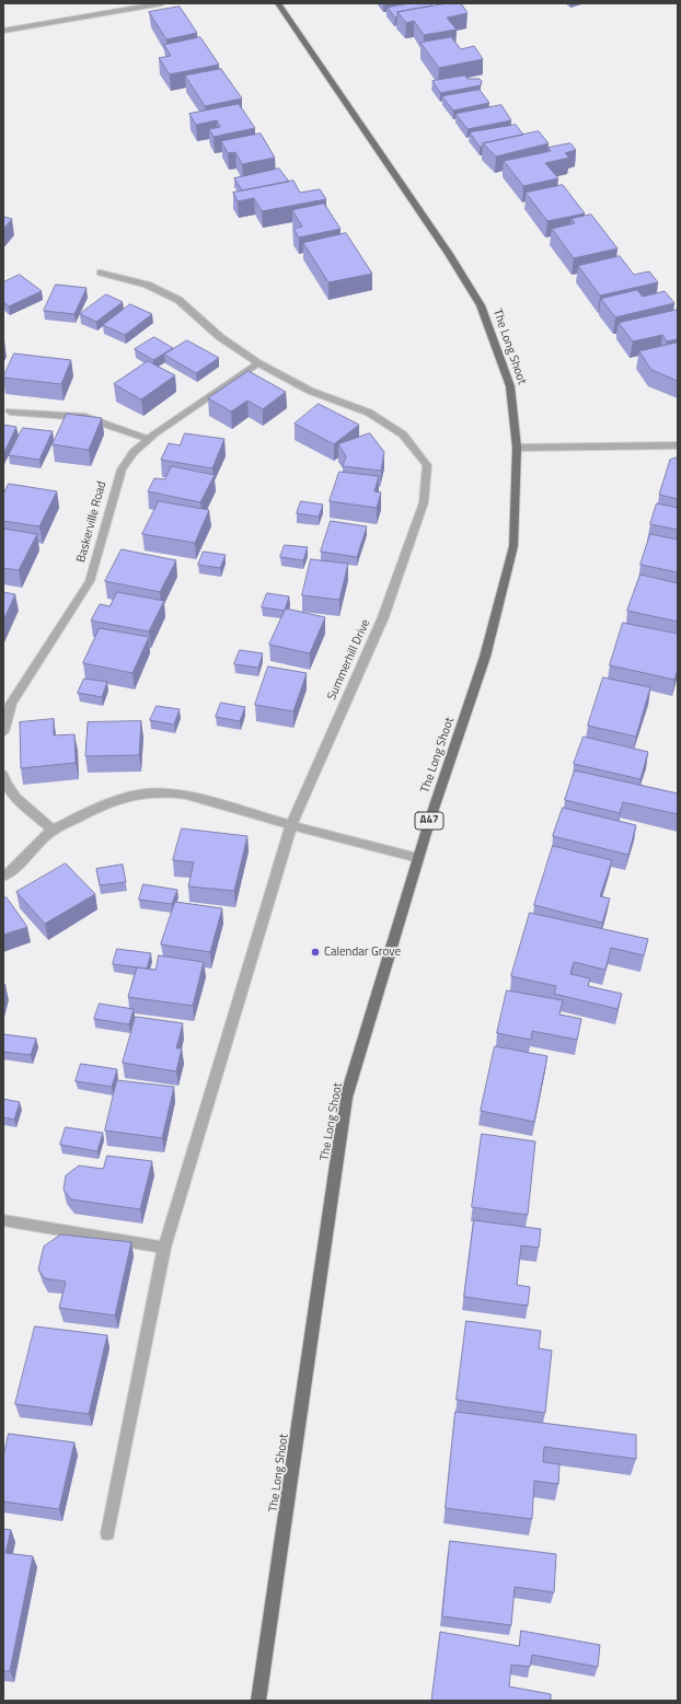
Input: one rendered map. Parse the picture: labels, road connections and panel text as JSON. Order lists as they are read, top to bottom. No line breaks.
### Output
{"streets":{"main road":["The Long Shoot","A47"],"street":["Baskerville Road","Summerhill Drive"]},"crossings":[["Baskerville Road","Summerhill Drive"]],"places":["Calendar Grove"]}
